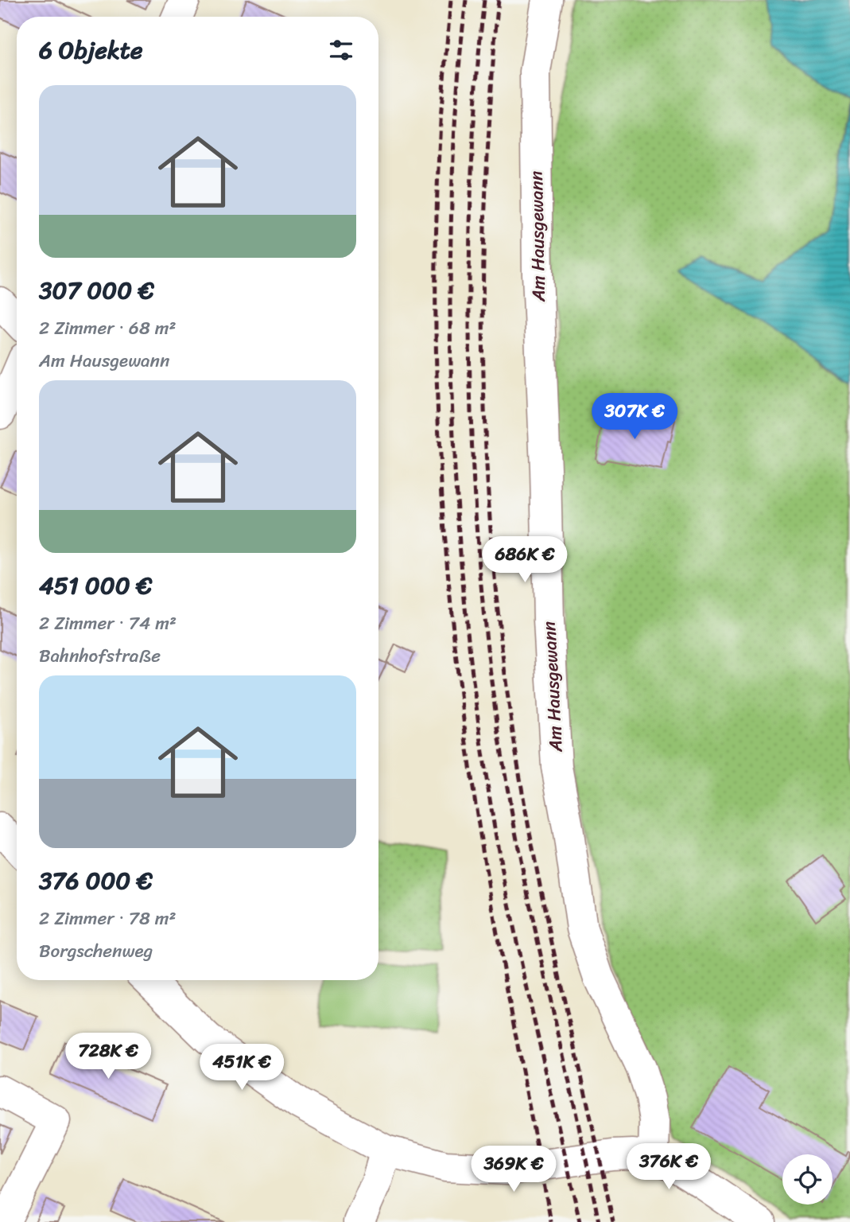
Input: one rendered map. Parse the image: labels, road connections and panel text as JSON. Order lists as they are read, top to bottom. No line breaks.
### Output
{"streets":{"street":["Am Hausgewann"]},"page":{"heading":"6 Objekte","list":[{"name":"307 000 €","note":"2 Zimmer · 68 m² · Am Hausgewann"},{"name":"451 000 €","note":"2 Zimmer · 74 m² · Bahnhofstraße"},{"name":"376 000 €","note":"2 Zimmer · 78 m² · Borgschenweg"}],"price":["307K €","686K €","728K €","451K €","376K €","369K €"]}}
